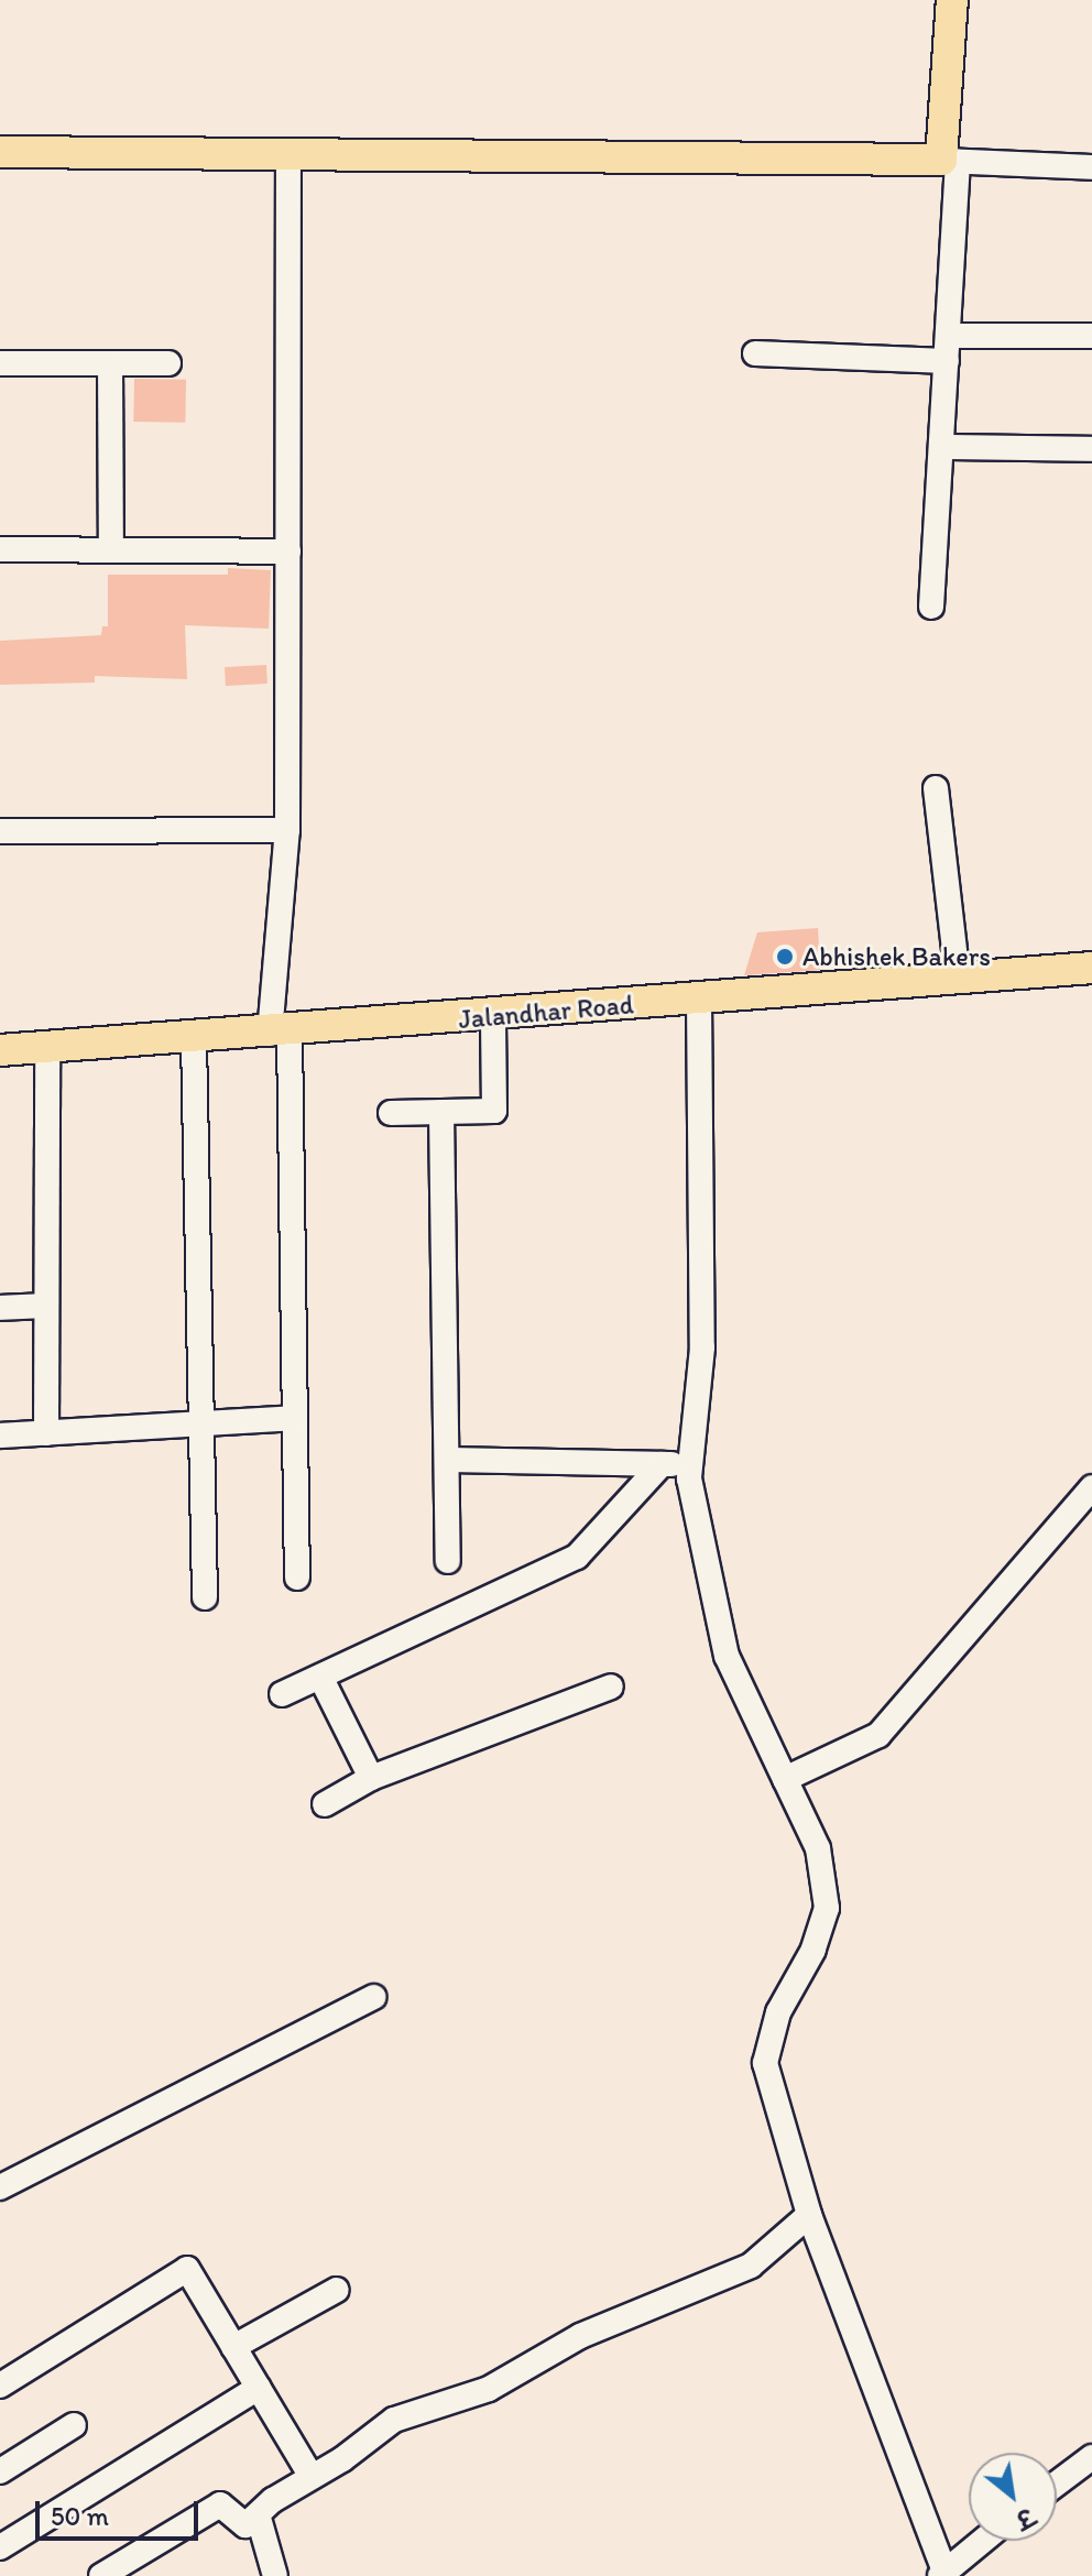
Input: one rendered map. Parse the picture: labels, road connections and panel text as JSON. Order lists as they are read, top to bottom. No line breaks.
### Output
{"streets":{"main road":["Jalandhar Road"]},"places":["Abhishek Bakers"],"scale_bar":"50 m","north":"bottom right"}
